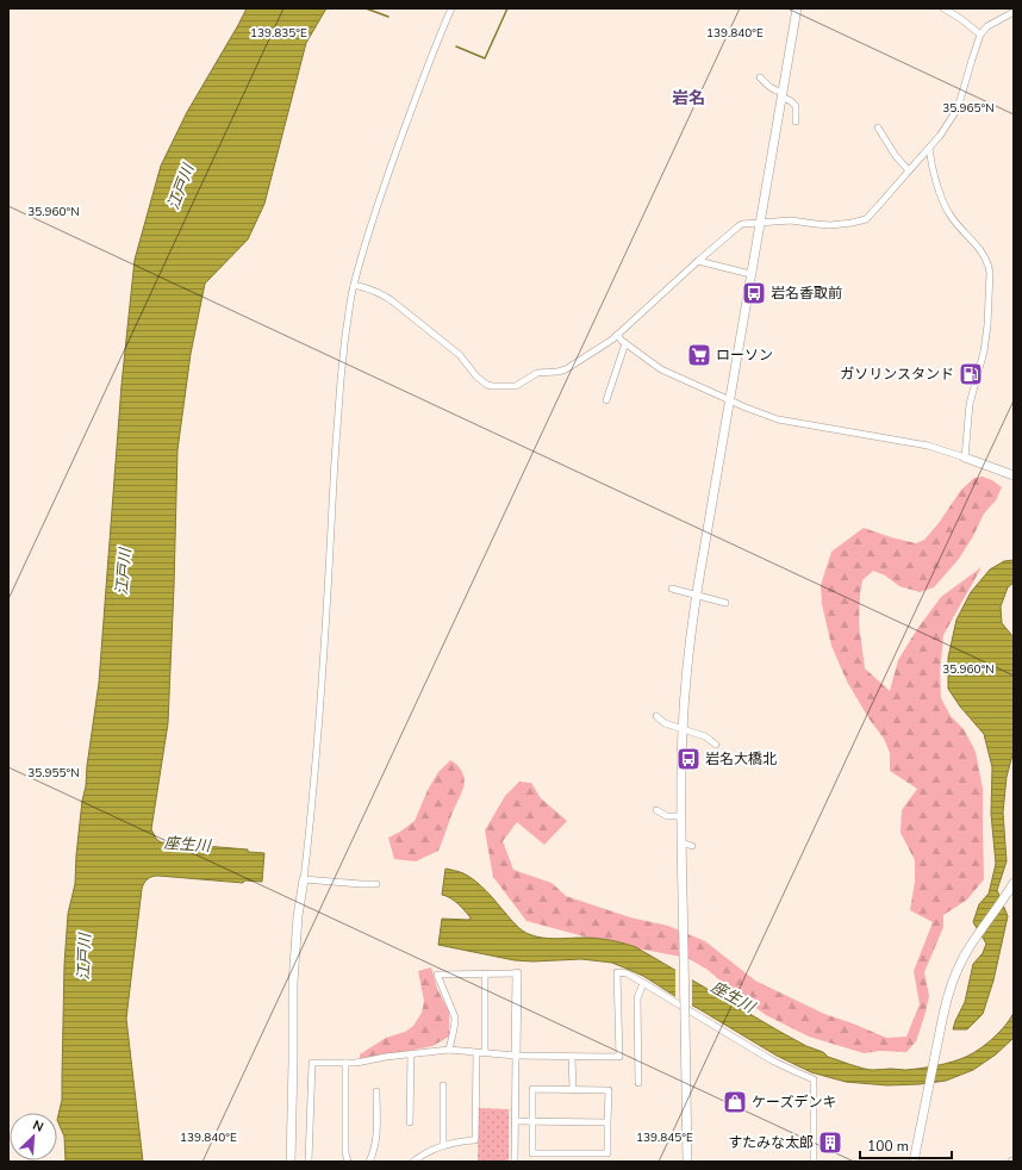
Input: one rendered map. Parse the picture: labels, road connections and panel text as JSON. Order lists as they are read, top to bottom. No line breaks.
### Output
{"districts":["岩名"],"water":["江戸川","座生川"],"places":{"bus stop":["岩名香取前","岩名大橋北"],"supermarket":["ローソン"],"fuel station":["ガソリンスタンド"],"shop":["ケーズデンキ"],"building":["すたみな太郎"]},"scale_bar":"100 m","north":"top right","coordinates":["139.835°E","139.840°E","35.965°N","35.960°N","35.955°N","139.845°E"]}
